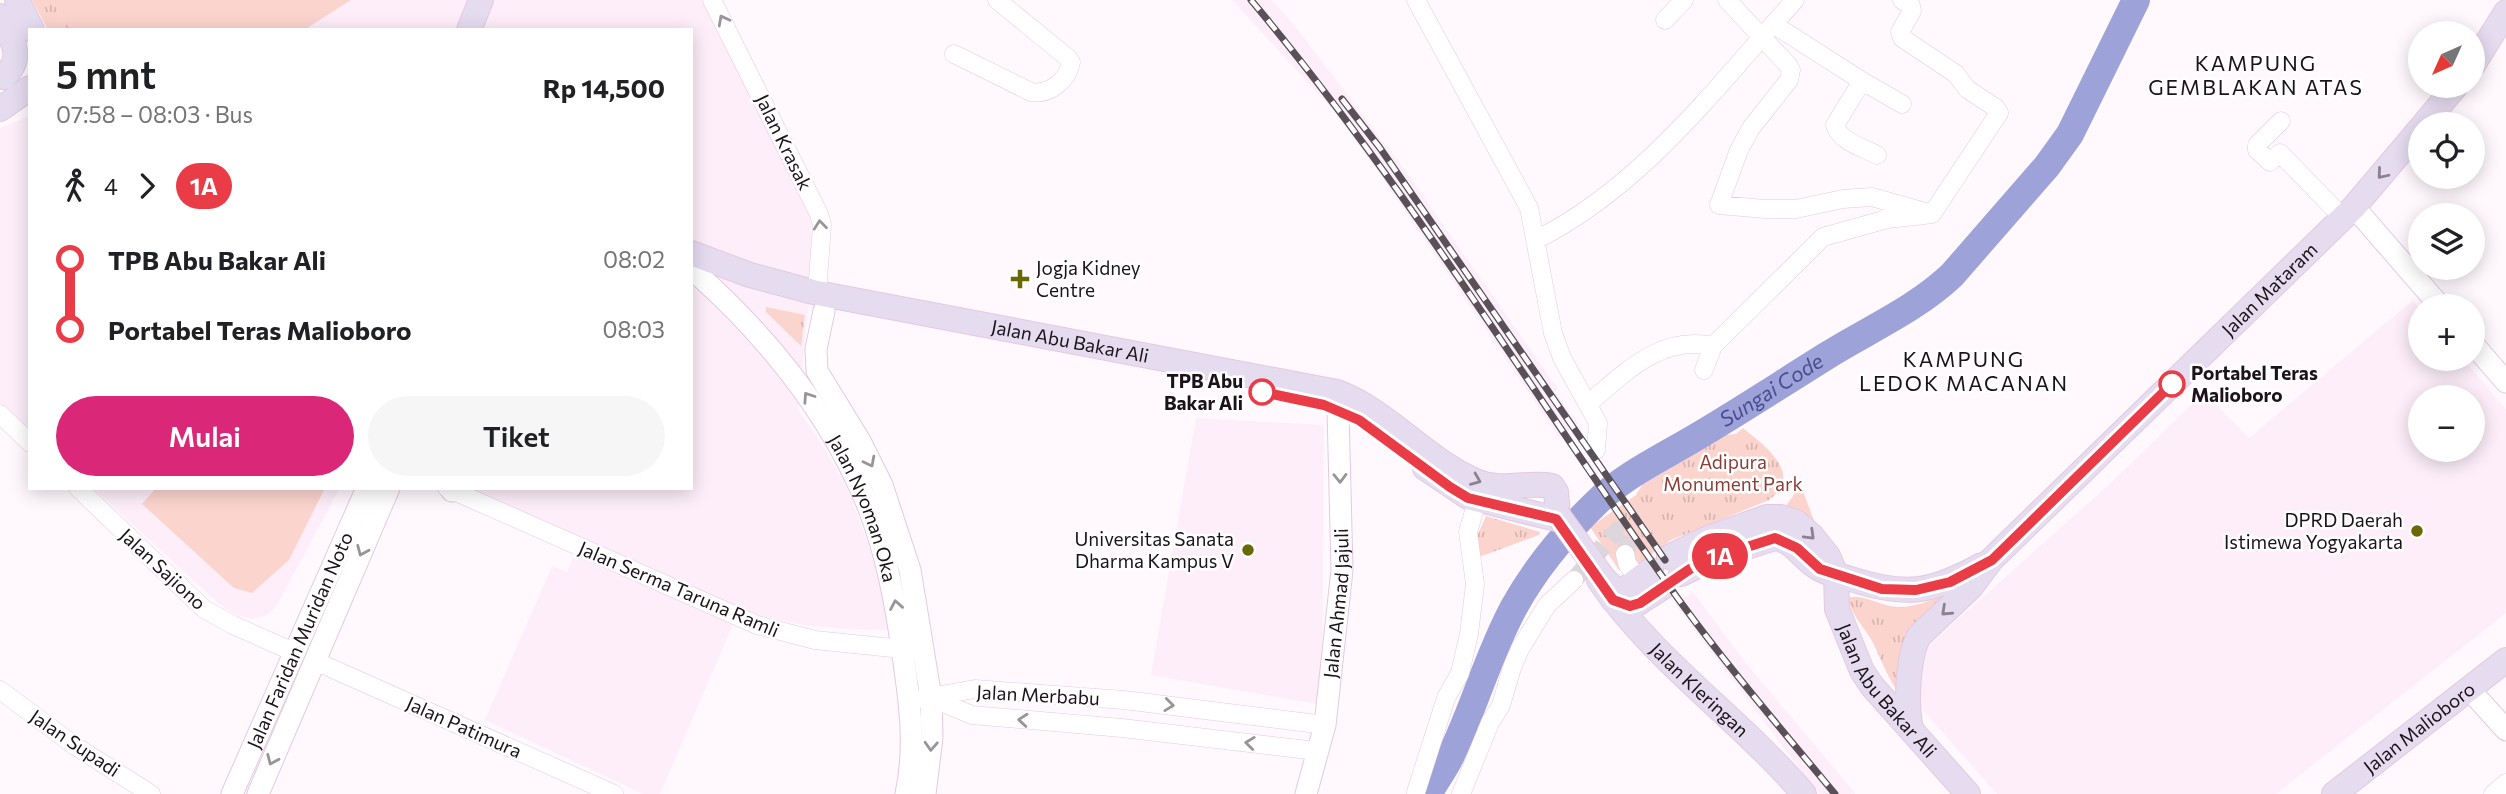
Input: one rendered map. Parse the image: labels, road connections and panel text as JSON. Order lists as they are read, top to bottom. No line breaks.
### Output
{"streets":{"main road":["Jalan Mataram","Jalan Abu Bakar Ali","Jalan Kleringan","Jalan Malioboro"],"street":["Jalan Krasak","Jalan Nyoman Oka","Jalan Sajiono","Jalan Serma Taruna Ramli","Jalan Ahmad Jajuli","Jalan Faridan Muridan Noto","Jalan Merbabu","Jalan Patimura","Jalan Supadi"]},"crossings":[["Jalan Krasak","Jalan Abu Bakar Ali"],["Jalan Krasak","Jalan Nyoman Oka"],["Jalan Mataram","Jalan Abu Bakar Ali"],["Jalan Abu Bakar Ali","Jalan Nyoman Oka"],["Jalan Abu Bakar Ali","Jalan Ahmad Jajuli"],["Jalan Abu Bakar Ali","Jalan Kleringan"],["Jalan Nyoman Oka","Jalan Serma Taruna Ramli"],["Jalan Nyoman Oka","Jalan Merbabu"],["Jalan Sajiono","Jalan Faridan Muridan Noto"],["Jalan Sajiono","Jalan Patimura"],["Jalan Ahmad Jajuli","Jalan Merbabu"],["Jalan Faridan Muridan Noto","Jalan Patimura"]],"one_way":["Jalan Krasak"],"districts":["KAMPUNG GEMBLAKAN ATAS","KAMPUNG LEDOK MACANAN"],"water":["Sungai Code"],"parks":["Adipura Monument Park"],"places":{"health":["Jogja Kidney Centre"],"other":["Portabel Teras Malioboro","TPB Abu Bakar Ali","DPRD Daerah Istimewa Yogyakarta","Universitas Sanata Dharma Kampus V"]},"lines":["bus line 1A"],"north":"bottom left","page":{"on_map":"1A","map_buttons":["+","−"],"heading":["5 mnt","07:58 – 08:03 · Bus","Rp 14,500"],"legs":["4","1A"],"list":[{"name":"TPB Abu Bakar Ali","value":"08:02"},{"name":"Portabel Teras Malioboro","value":"08:03"}],"buttons":["Mulai","Tiket"]}}
